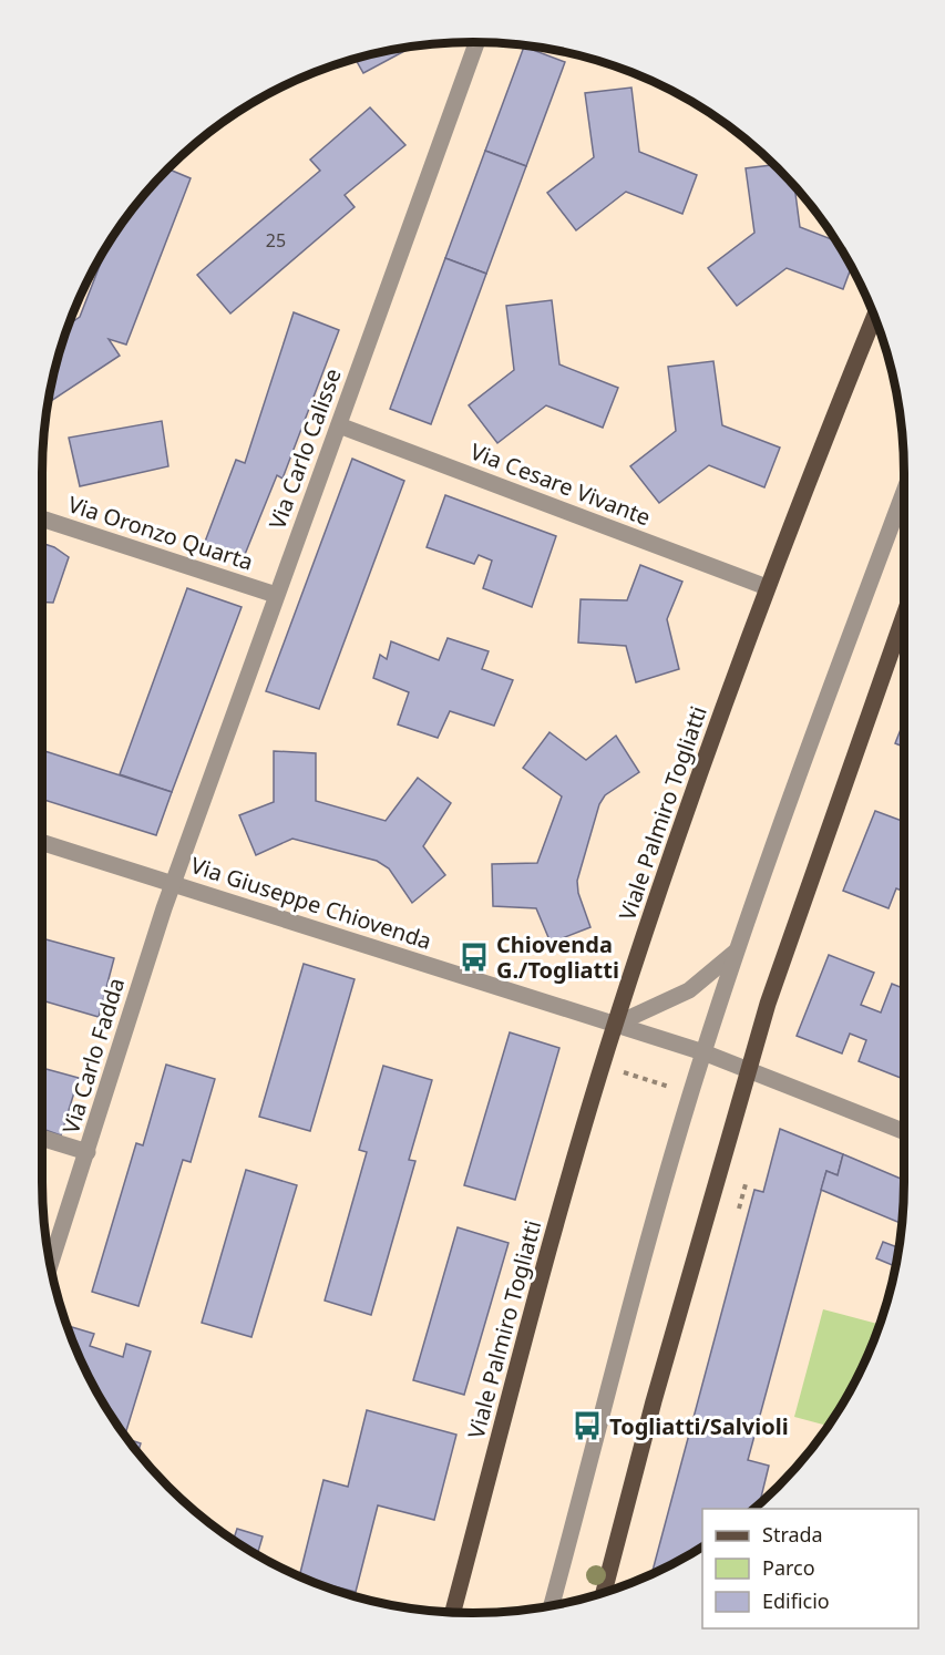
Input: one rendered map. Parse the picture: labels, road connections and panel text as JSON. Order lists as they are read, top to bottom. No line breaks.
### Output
{"streets":{"main road":["Viale Palmiro Togliatti"],"street":["Via Carlo Calisse","Via Cesare Vivante","Via Oronzo Quarta","Via Giuseppe Chiovenda","Via Carlo Fadda"]},"crossings":[["Via Carlo Calisse","Via Cesare Vivante"],["Via Carlo Calisse","Via Oronzo Quarta"],["Via Carlo Calisse","Via Giuseppe Chiovenda"],["Via Carlo Calisse","Via Carlo Fadda"],["Via Cesare Vivante","Viale Palmiro Togliatti"],["Viale Palmiro Togliatti","Via Giuseppe Chiovenda"],["Via Giuseppe Chiovenda","Via Carlo Fadda"]],"places":{"bus stop":["Chiovenda G./Togliatti","Togliatti/Salvioli"]},"house_numbers":["25"],"legend":["Strada","Parco","Edificio"]}
